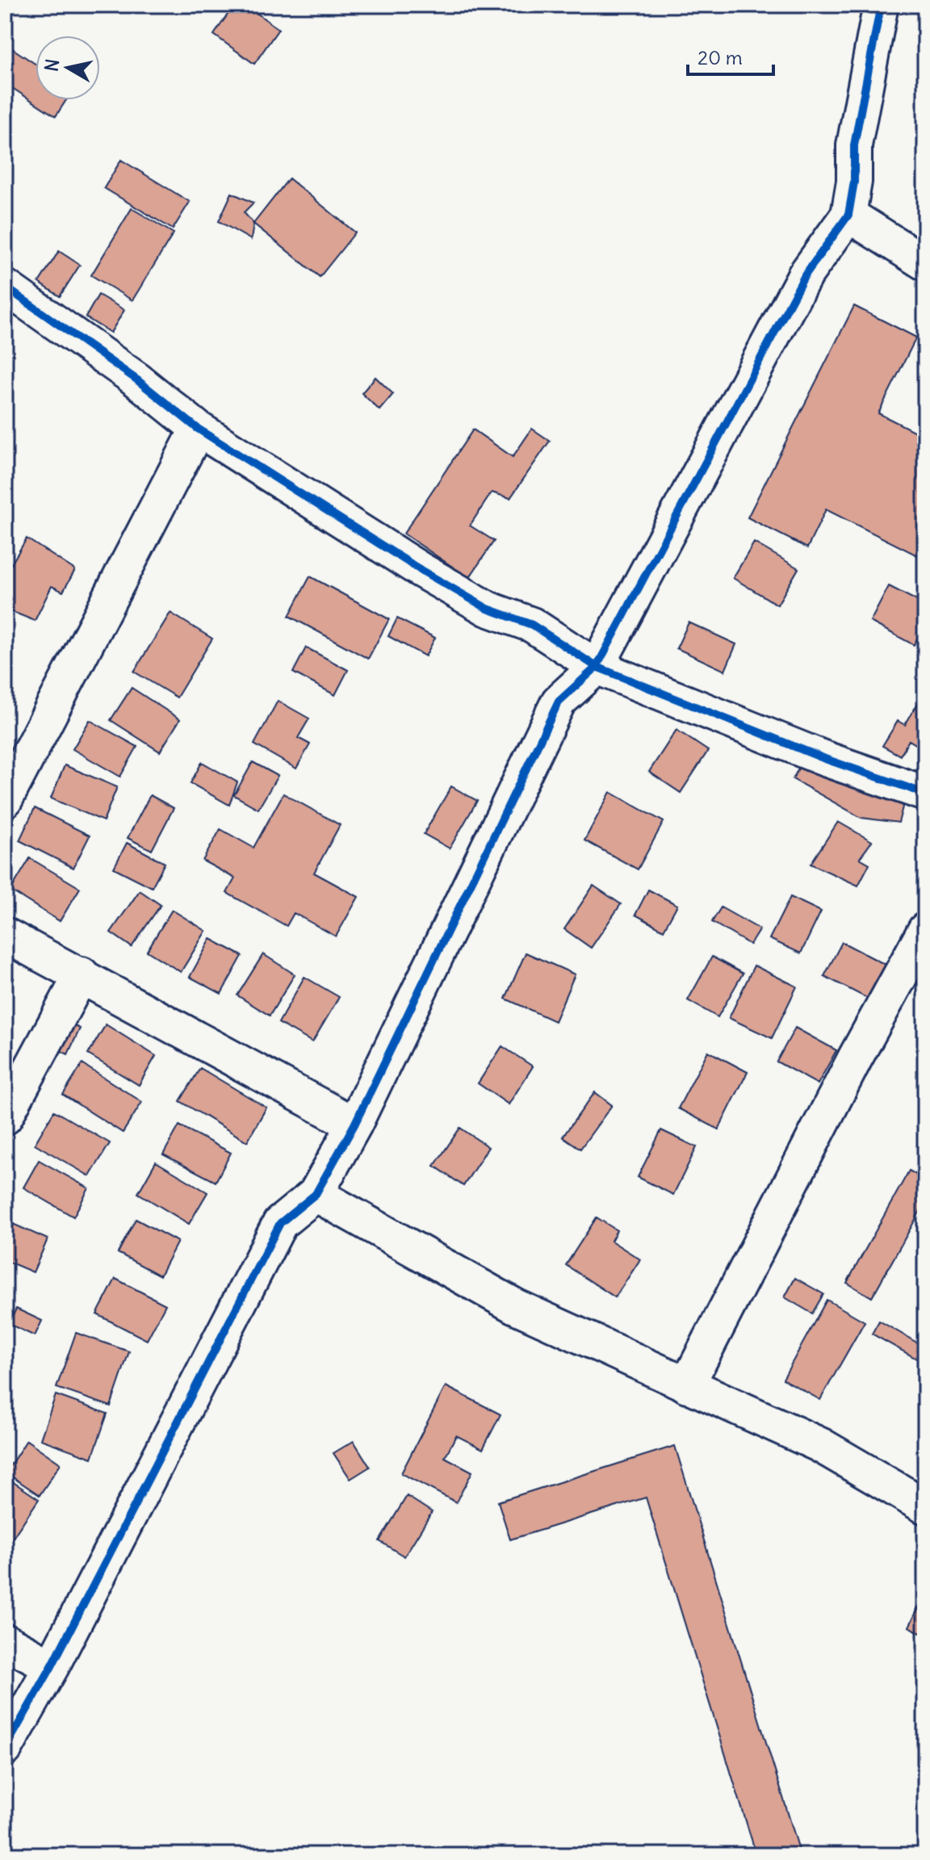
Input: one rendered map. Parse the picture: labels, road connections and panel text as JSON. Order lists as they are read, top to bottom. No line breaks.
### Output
{"scale_bar":"20 m","north":"left"}
